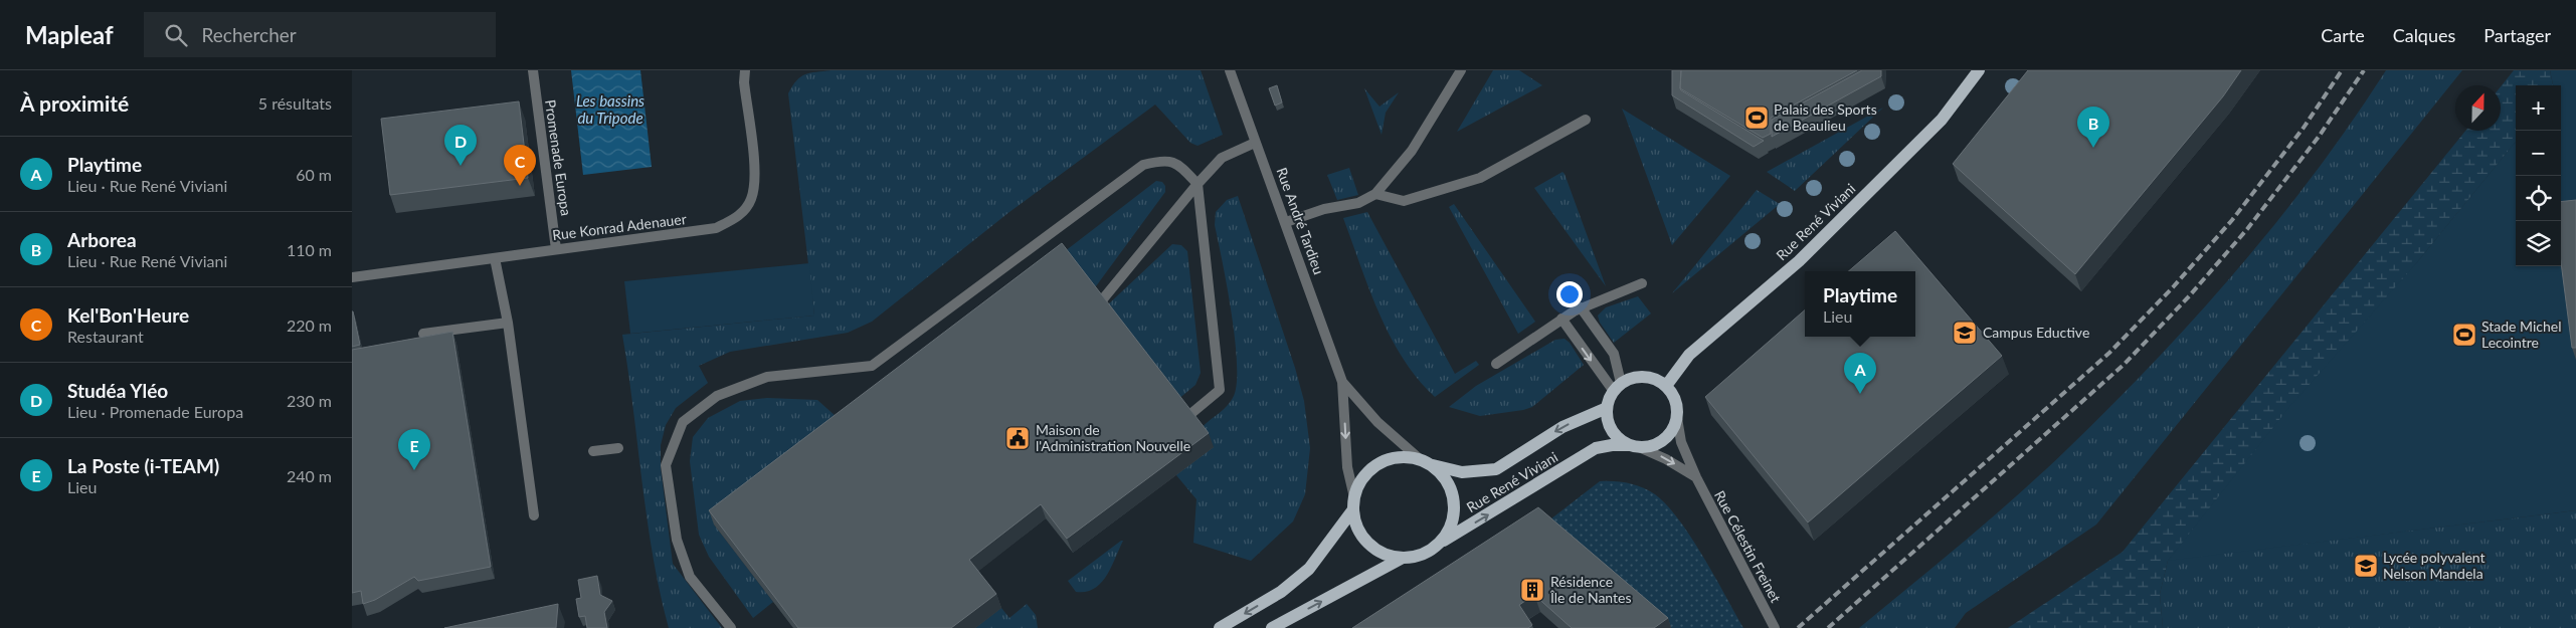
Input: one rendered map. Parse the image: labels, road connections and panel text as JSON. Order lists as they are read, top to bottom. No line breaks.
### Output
{"streets":{"main road":["Rue René Viviani"],"street":["Promenade Europa","Rue André Tardieu","Rue Konrad Adenauer","Rue Célestin Freinet"]},"crossings":[["Promenade Europa","Rue Konrad Adenauer"],["Rue André Tardieu","Rue René Viviani"],["Rue René Viviani","Rue Célestin Freinet"]],"water":["Les bassins du Tripode"],"places":{"sports":["Palais des Sports de Beaulieu","Stade Michel Lecointre"],"school or university":["Campus Eductive","Lycée polyvalent Nelson Mandela"],"public building":["Maison de l'Administration Nouvelle"],"building":["Résidence Île de Nantes"]},"north":"top","page":{"header":"Mapleaf","search":"Rechercher","nav":["Carte","Calques","Partager"],"heading":["À proximité","5 résultats"],"map_buttons":["+","−"],"pins":["B","D","C","A","E"],"list":[{"mark":"A","name":"Playtime","note":"Lieu · Rue René Viviani","value":"60 m"},{"mark":"B","name":"Arborea","note":"Lieu · Rue René Viviani","value":"110 m"},{"mark":"C","name":"Kel'Bon'Heure","note":"Restaurant","value":"220 m"},{"mark":"D","name":"Studéa Yléo","note":"Lieu · Promenade Europa","value":"230 m"},{"mark":"E","name":"La Poste (i-TEAM)","note":"Lieu","value":"240 m"}],"popup":["Playtime","Lieu"]}}
